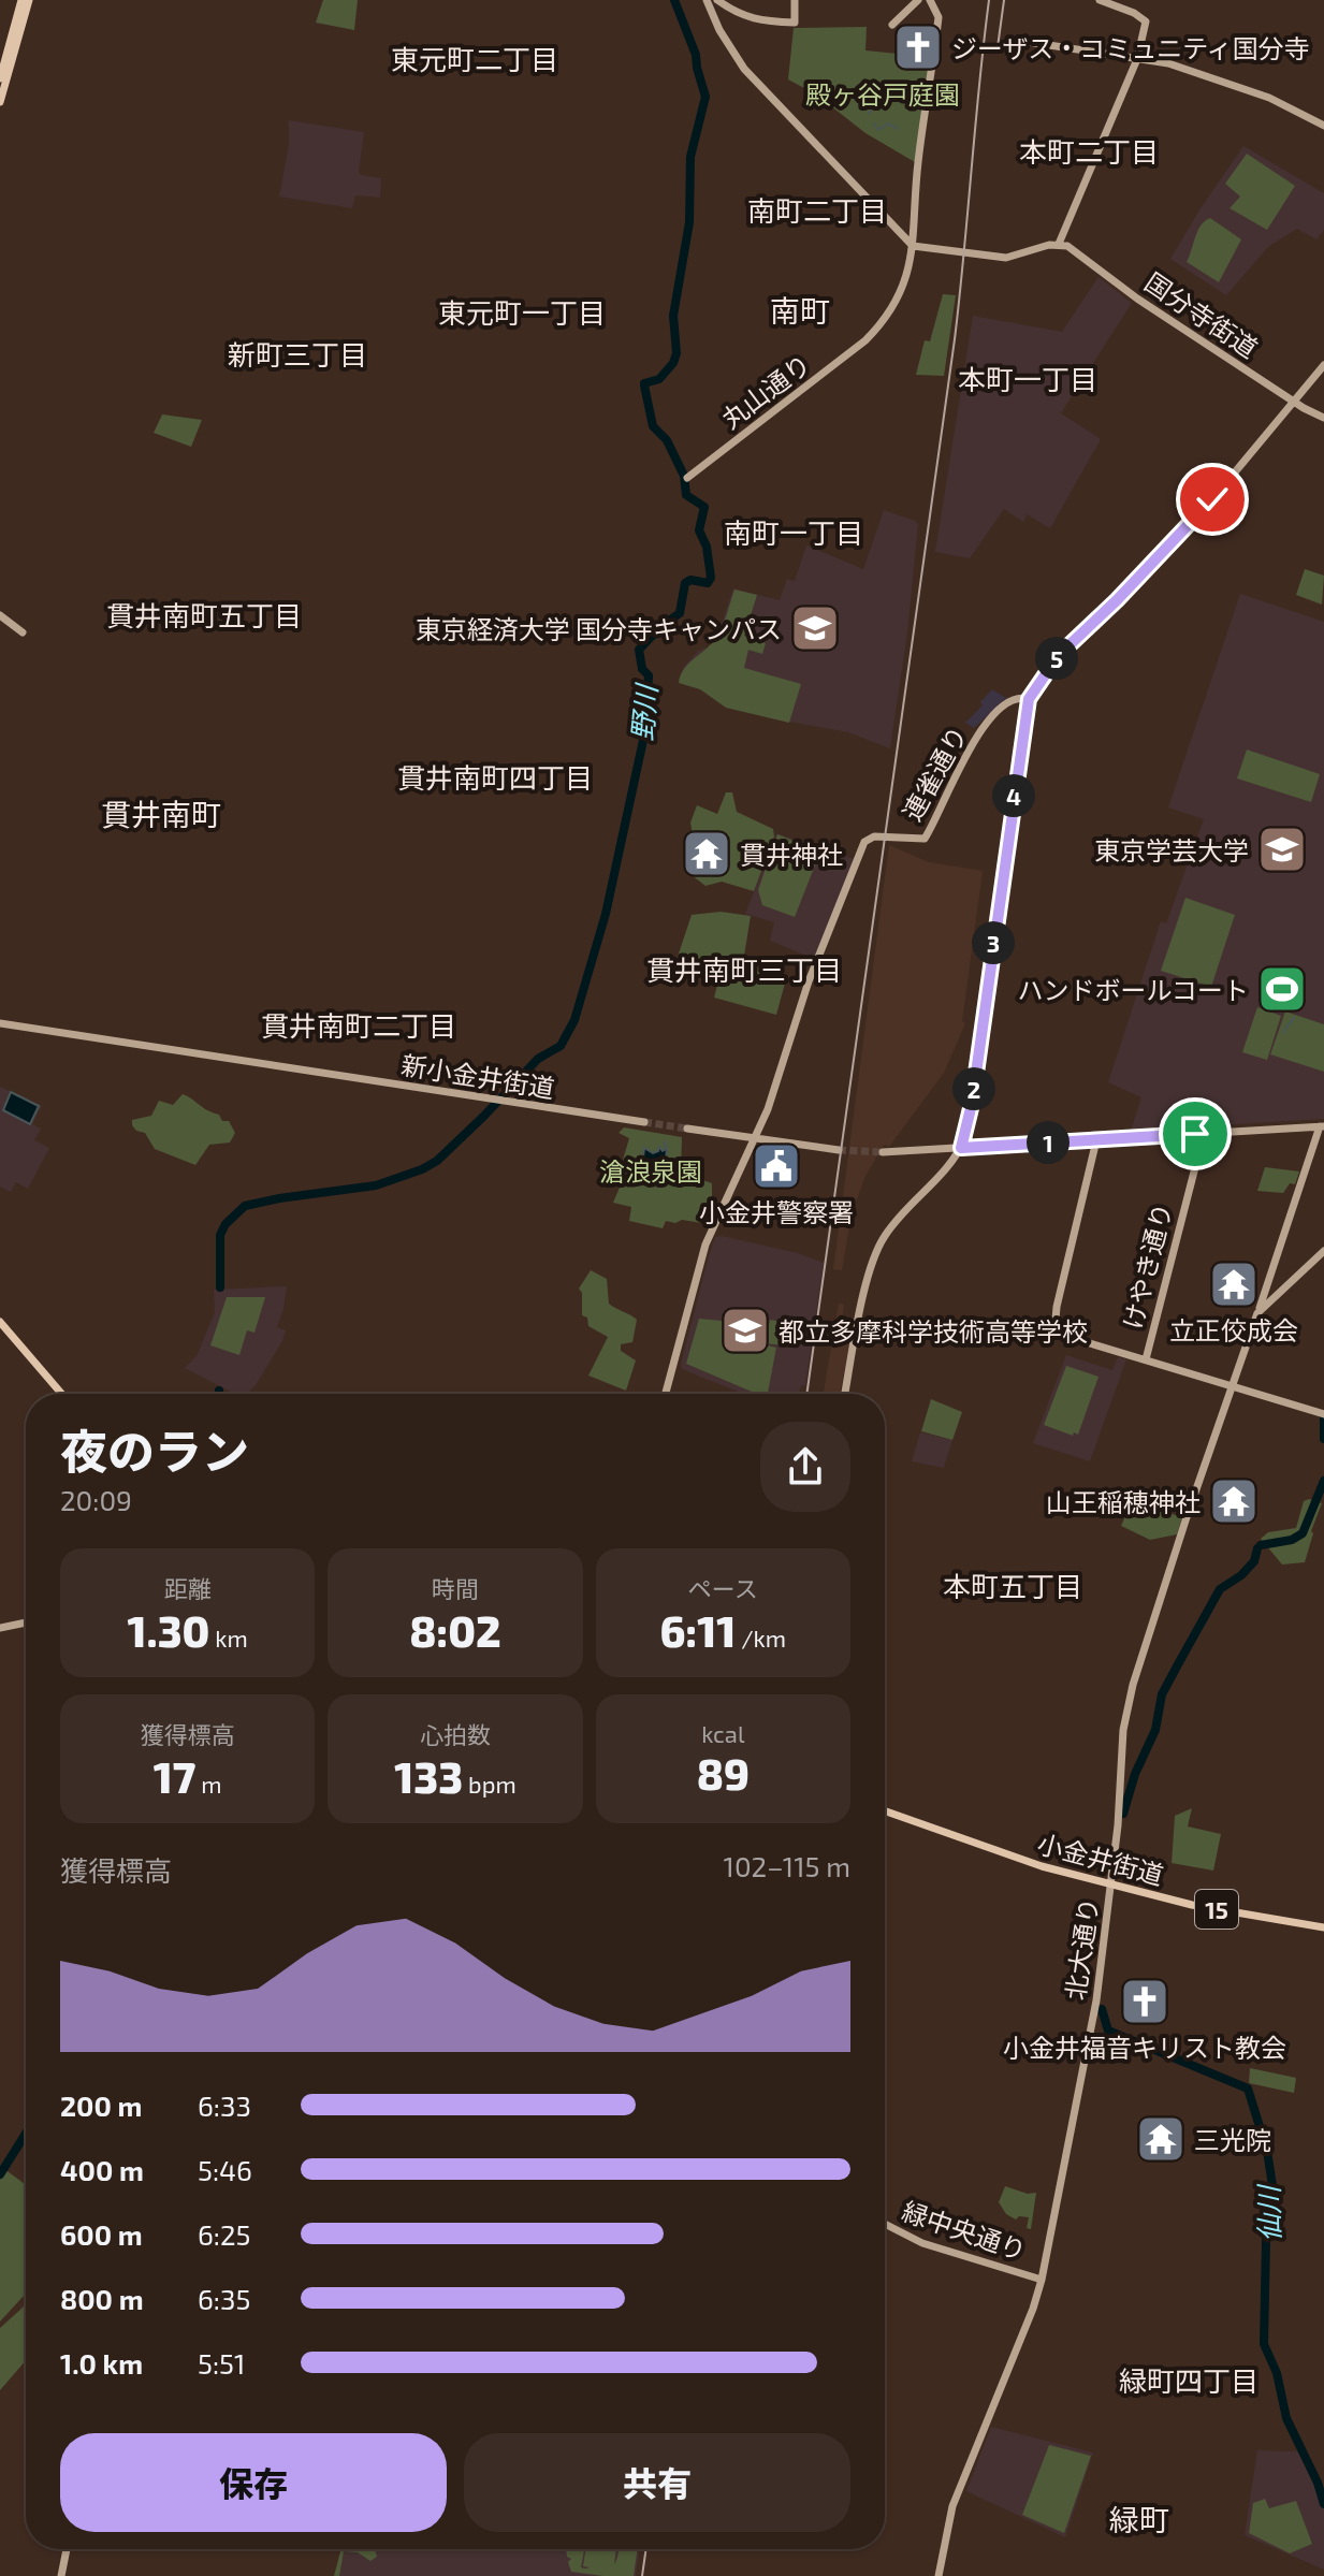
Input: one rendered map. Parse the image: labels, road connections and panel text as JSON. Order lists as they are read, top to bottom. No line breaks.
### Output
{"streets":{"main road":["国分寺街道","丸山通り","連雀通り","新小金井街道","けやき通り","小金井街道","15","北大通り","緑中央通り"]},"crossings":[["国分寺街道","連雀通り"],["小金井街道","北大通り"],["北大通り","緑中央通り"]],"districts":["東元町二丁目","本町二丁目","南町二丁目","南町","東元町一丁目","新町三丁目","本町一丁目","南町一丁目","貫井南町五丁目","貫井南町四丁目","貫井南町","貫井南町三丁目","貫井南町二丁目","本町五丁目","緑町四丁目","緑町"],"water":["野川","仙川"],"parks":["殿ヶ谷戸庭園","滄浪泉園"],"places":{"church":["ジーザス・コミュニティ国分寺","小金井福音キリスト教会"],"school or university":["東京経済大学 国分寺キャンパス","東京学芸大学","都立多摩科学技術高等学校"],"temple":["貫井神社","立正佼成会","山王稲穂神社","三光院"],"sports":["ハンドボールコート"],"public building":["小金井警察署"]},"page":{"pins":["5","4","3","2","1"],"heading":["夜のラン","20:09"],"stats":[["距離","1.30 km"],["時間","8:02"],["ペース","6:11 /km"],["獲得標高","17 m"],["心拍数","133 bpm"],["kcal","89"]],"chart":["獲得標高","102–115 m"],"list":[{"name":"200 m","note":"6:33"},{"name":"400 m","note":"5:46"},{"name":"600 m","note":"6:25"},{"name":"800 m","note":"6:35"},{"name":"1.0 km","note":"5:51"}],"buttons":["保存","共有"]}}
